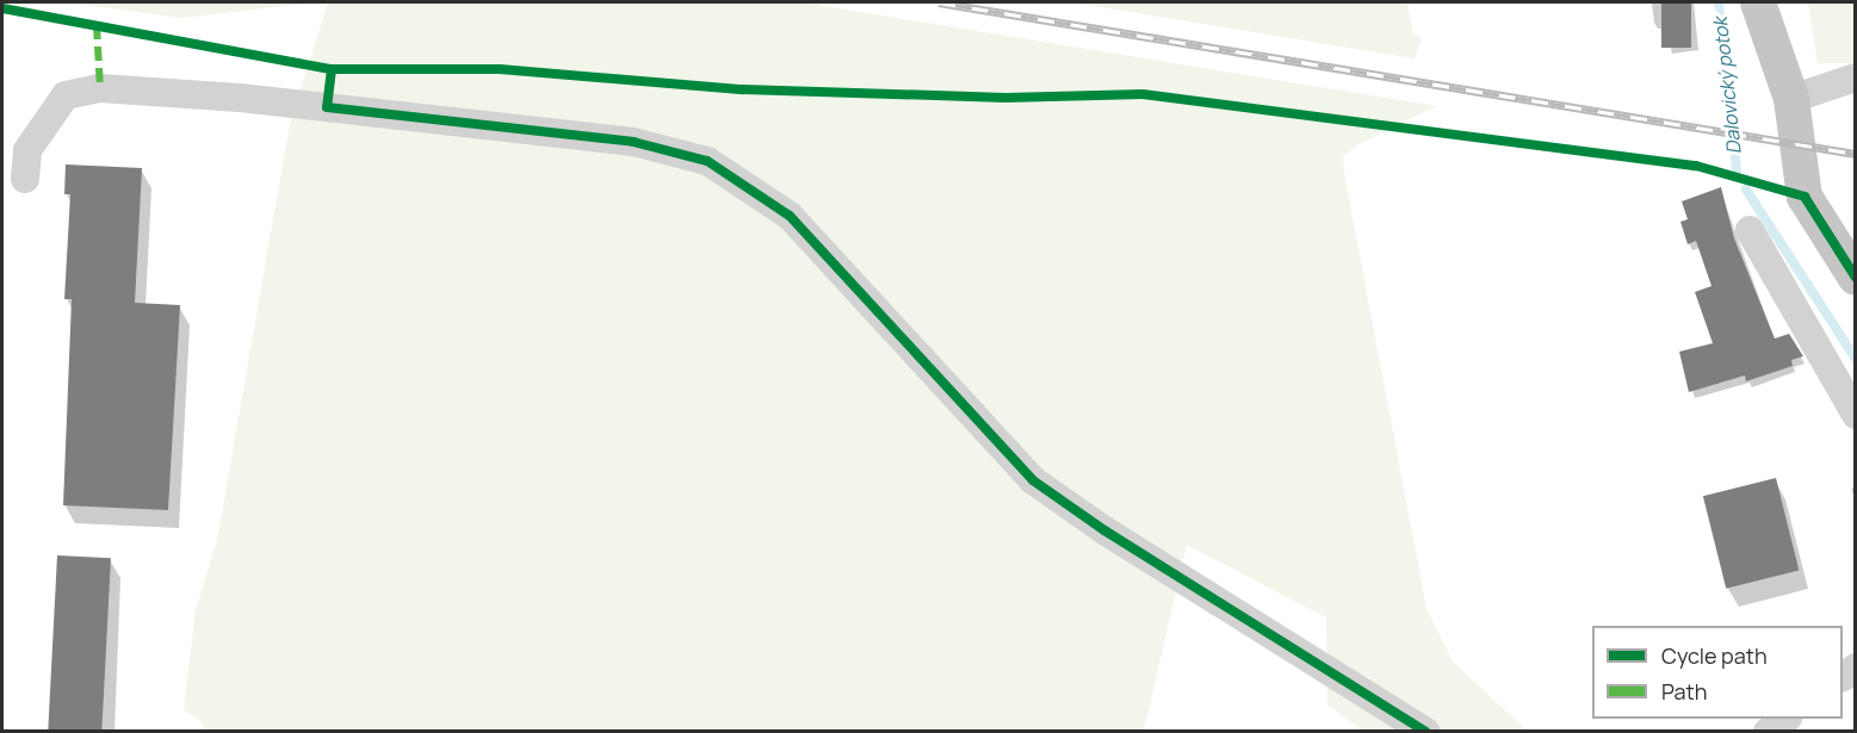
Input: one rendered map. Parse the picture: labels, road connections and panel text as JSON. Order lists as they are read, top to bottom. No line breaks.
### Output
{"water":["Dalovický potok"],"legend":["Cycle path","Path"]}
